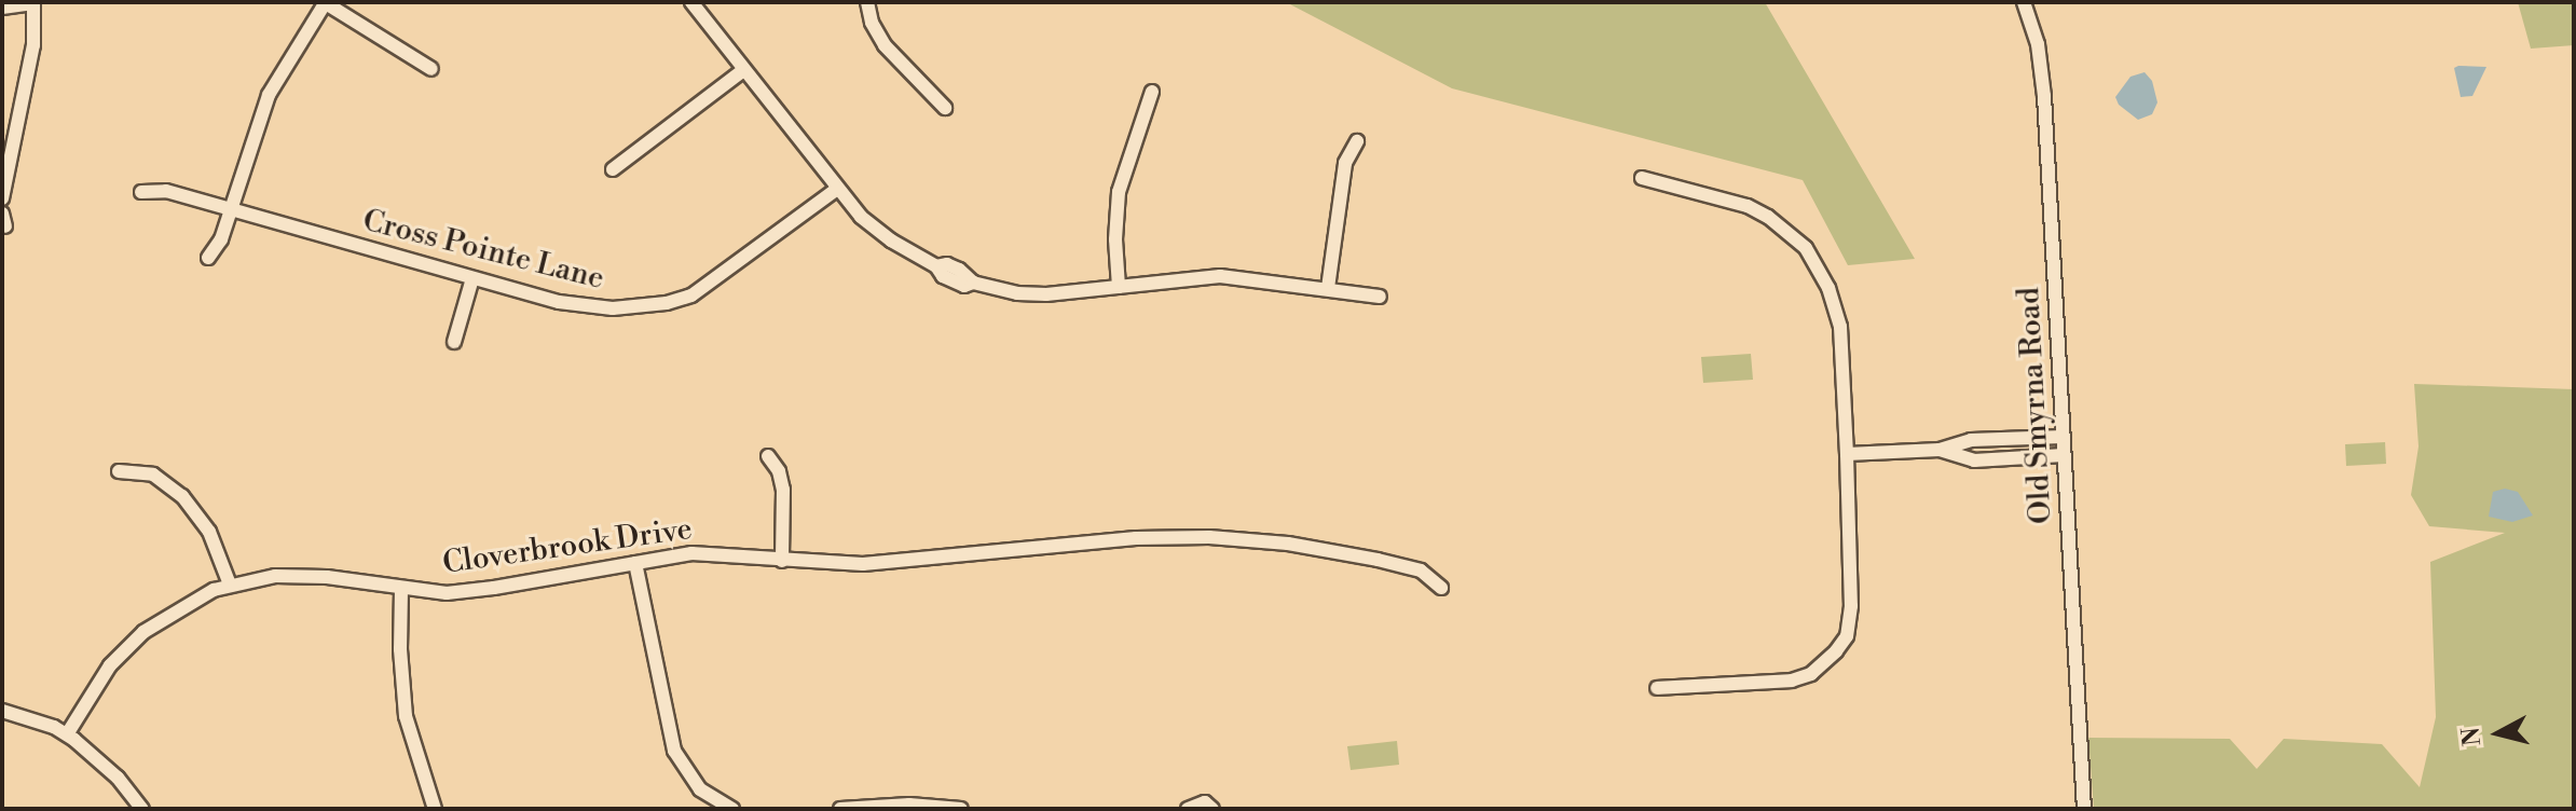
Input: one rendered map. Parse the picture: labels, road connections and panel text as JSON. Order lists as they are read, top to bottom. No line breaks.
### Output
{"streets":{"street":["Cross Pointe Lane","Old Smyrna Road","Cloverbrook Drive"]},"north":"left"}
